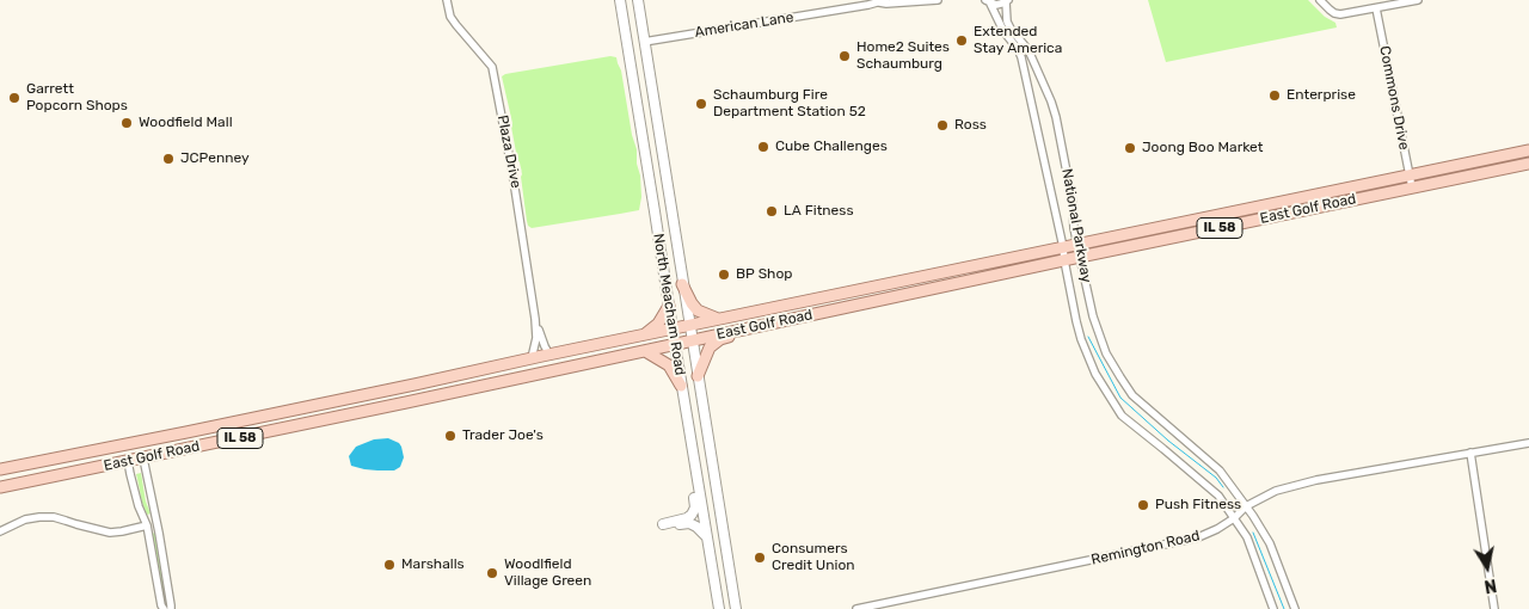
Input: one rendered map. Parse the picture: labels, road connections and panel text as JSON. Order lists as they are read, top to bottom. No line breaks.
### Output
{"streets":{"main road":["East Golf Road","IL 58","North Meacham Road"],"street":["American Lane","Commons Drive","Plaza Drive","National Parkway","Remington Road"]},"crossings":[["American Lane","North Meacham Road"],["Commons Drive","East Golf Road"],["Plaza Drive","East Golf Road"],["East Golf Road","National Parkway"],["East Golf Road","North Meacham Road"],["National Parkway","Remington Road"]],"places":["Extended Stay America","Home2 Suites Schaumburg","Enterprise","Garrett Popcorn Shops","Schaumburg Fire Department Station 52","Woodfield Mall","Ross","Cube Challenges","Joong Boo Market","JCPenney","LA Fitness","BP Shop","Trader Joe's","Push Fitness","Consumers Credit Union","Marshalls","Woodlfield Village Green"],"north":"bottom"}
